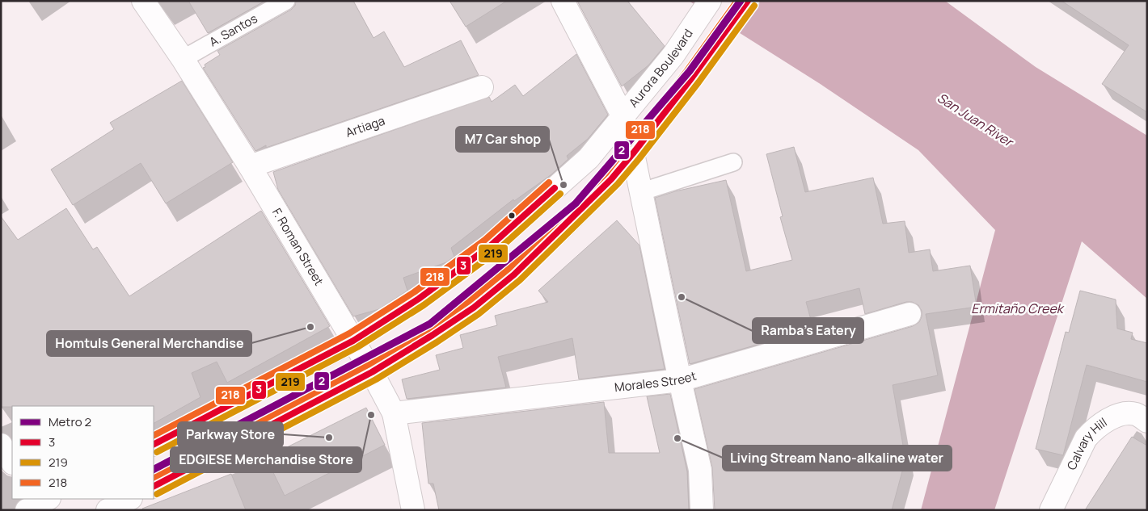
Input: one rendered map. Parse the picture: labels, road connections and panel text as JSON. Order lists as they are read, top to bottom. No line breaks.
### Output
{"streets":{"street":["Aurora Boulevard","Artiaga","F. Roman Street","Morales Street","Calvary Hill"],"lane":["A. Santos"]},"crossings":[["A. Santos","F. Roman Street"],["Aurora Boulevard","F. Roman Street"],["Artiaga","F. Roman Street"],["F. Roman Street","Morales Street"]],"water":["San Juan River","Ermitaño Creek"],"places":["M7 Car shop","Ramba's Eatery","Homtuls General Merchandise","EDGIESE Merchandise Store","Parkway Store","Living Stream Nano-alkaline water"],"lines":["metro line 2","transit line 3","transit line 218","transit line 219"],"legend":["Metro 2","3","219","218"]}
